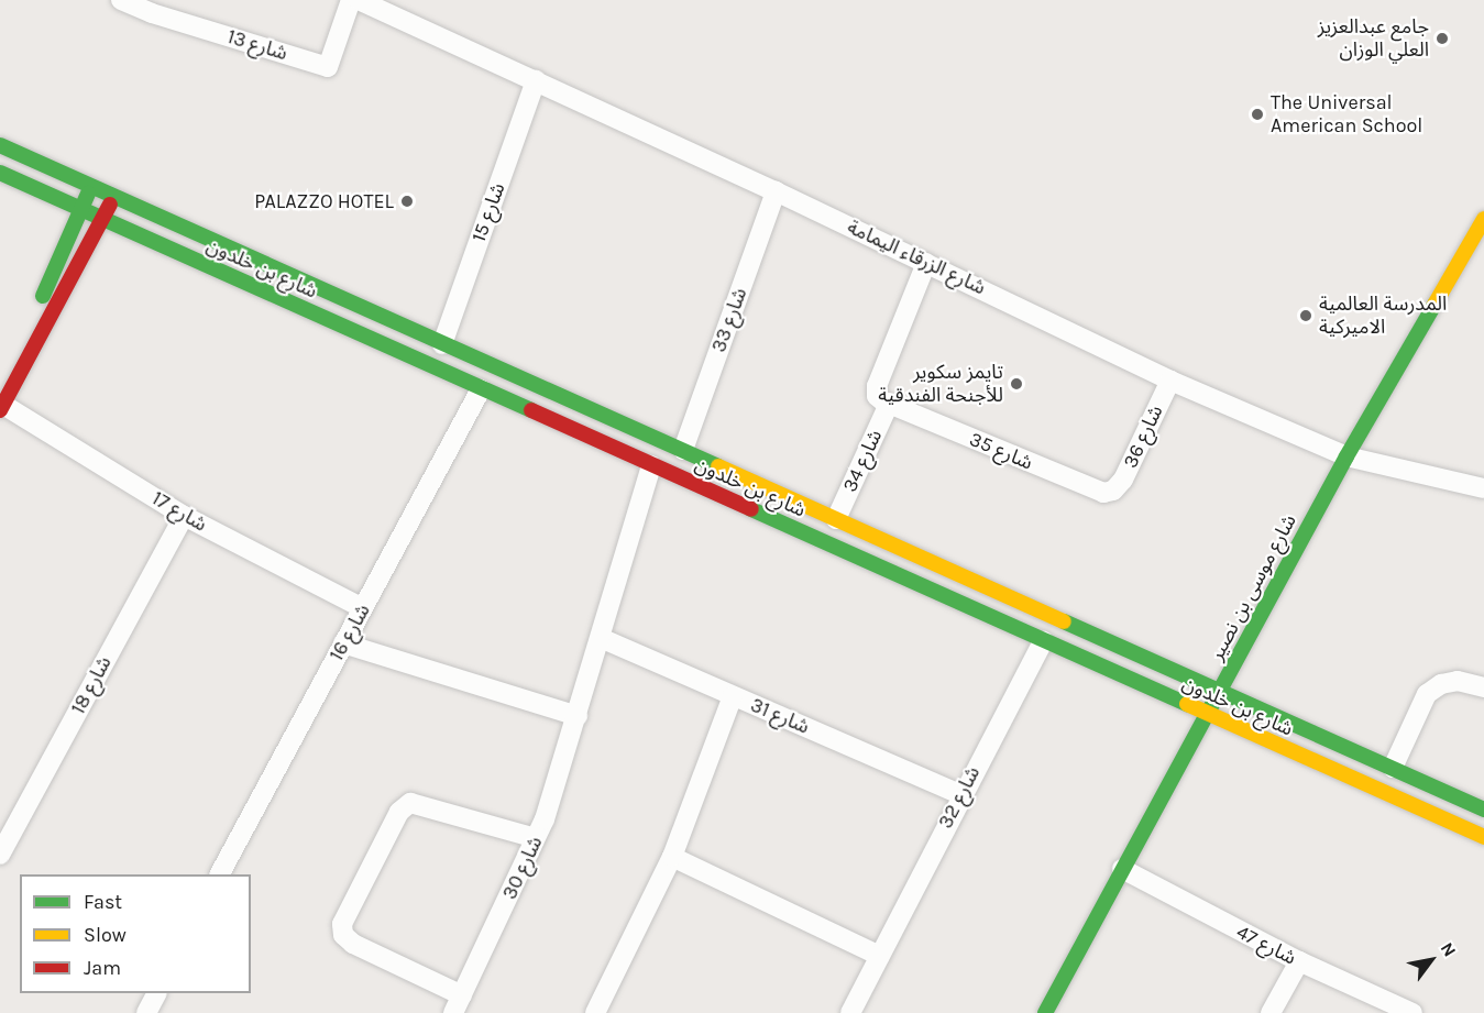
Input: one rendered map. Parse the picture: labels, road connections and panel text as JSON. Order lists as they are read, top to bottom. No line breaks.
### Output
{"streets":{"street":["شارع 13","شارع 15","شارع الزرقاء اليمامة","شارع بن خلدون","شارع 33","شارع 36","شارع 35","شارع 34","شارع 17","شارع موسى بن نصير","شارع 16","شارع 18","شارع 31","شارع 32","شارع 30","شارع 47"]},"crossings":[["شارع 15","شارع الزرقاء اليمامة"],["شارع 15","شارع بن خلدون"],["شارع الزرقاء اليمامة","شارع 33"],["شارع الزرقاء اليمامة","شارع 36"],["شارع الزرقاء اليمامة","شارع موسى بن نصير"],["شارع بن خلدون","شارع 33"],["شارع بن خلدون","شارع 34"],["شارع بن خلدون","شارع موسى بن نصير"],["شارع بن خلدون","شارع 16"],["شارع بن خلدون","شارع 32"],["شارع بن خلدون","شارع 30"],["شارع 36","شارع 35"],["شارع 35","شارع 34"],["شارع 17","شارع 16"],["شارع 17","شارع 18"],["شارع موسى بن نصير","شارع 47"],["شارع 31","شارع 32"],["شارع 31","شارع 30"]],"places":["جامع عبدالعزيز العلي الوزان","The Universal American School","PALAZZO HOTEL","المدرسة العالمية الاميركية","تايمز سكوير للأجنحة الفندقية"],"legend":["Fast","Slow","Jam"],"north":"top right"}
